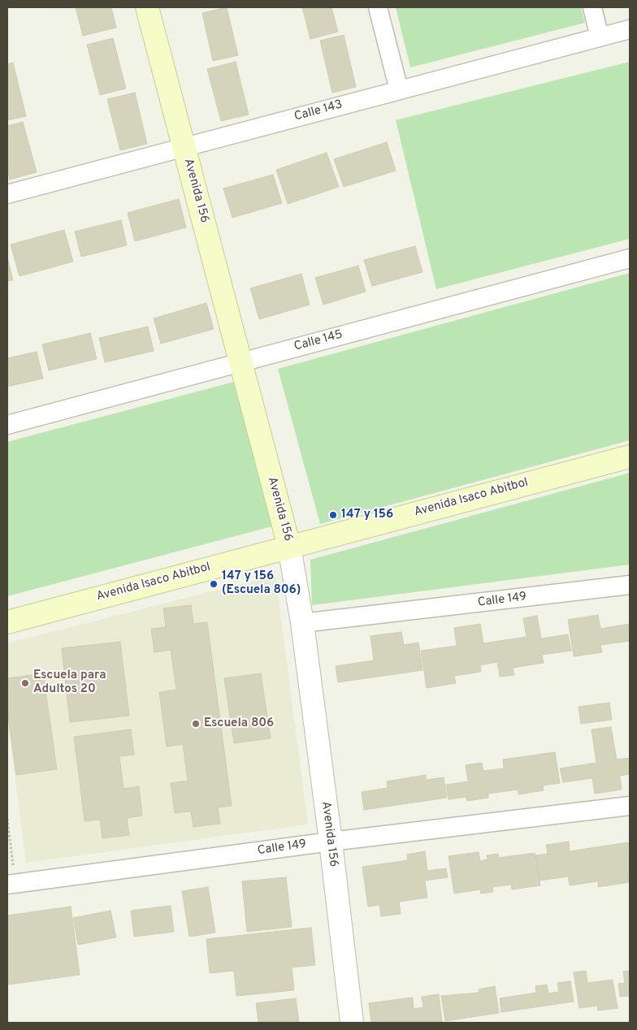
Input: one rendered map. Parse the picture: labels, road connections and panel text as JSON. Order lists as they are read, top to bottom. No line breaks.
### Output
{"streets":{"main road":["Avenida 156","Avenida Isaco Abitbol"],"street":["Calle 143","Calle 145","Calle 149"]},"crossings":[["Calle 143","Avenida 156"],["Avenida 156","Calle 145"],["Avenida 156","Avenida Isaco Abitbol"],["Avenida 156","Calle 149"]],"places":["147 y 156","147 y 156 (Escuela 806)","Escuela para Adultos 20","Escuela 806"]}
